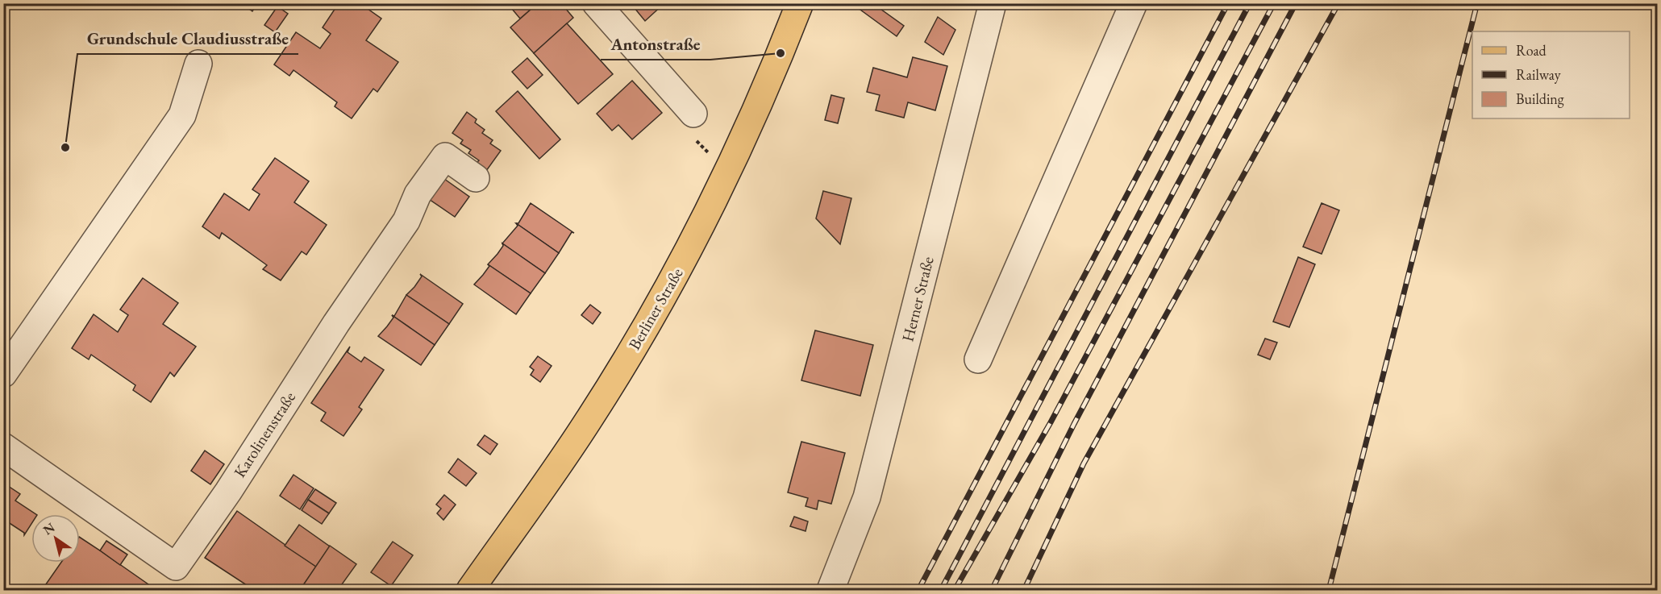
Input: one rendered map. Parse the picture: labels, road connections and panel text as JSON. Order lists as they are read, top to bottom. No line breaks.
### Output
{"streets":{"main road":["Berliner Straße"],"street":["Herner Straße","Karolinenstraße"]},"places":["Antonstraße","Grundschule Claudiusstraße"],"legend":["Road","Railway","Building"],"north":"top left"}
